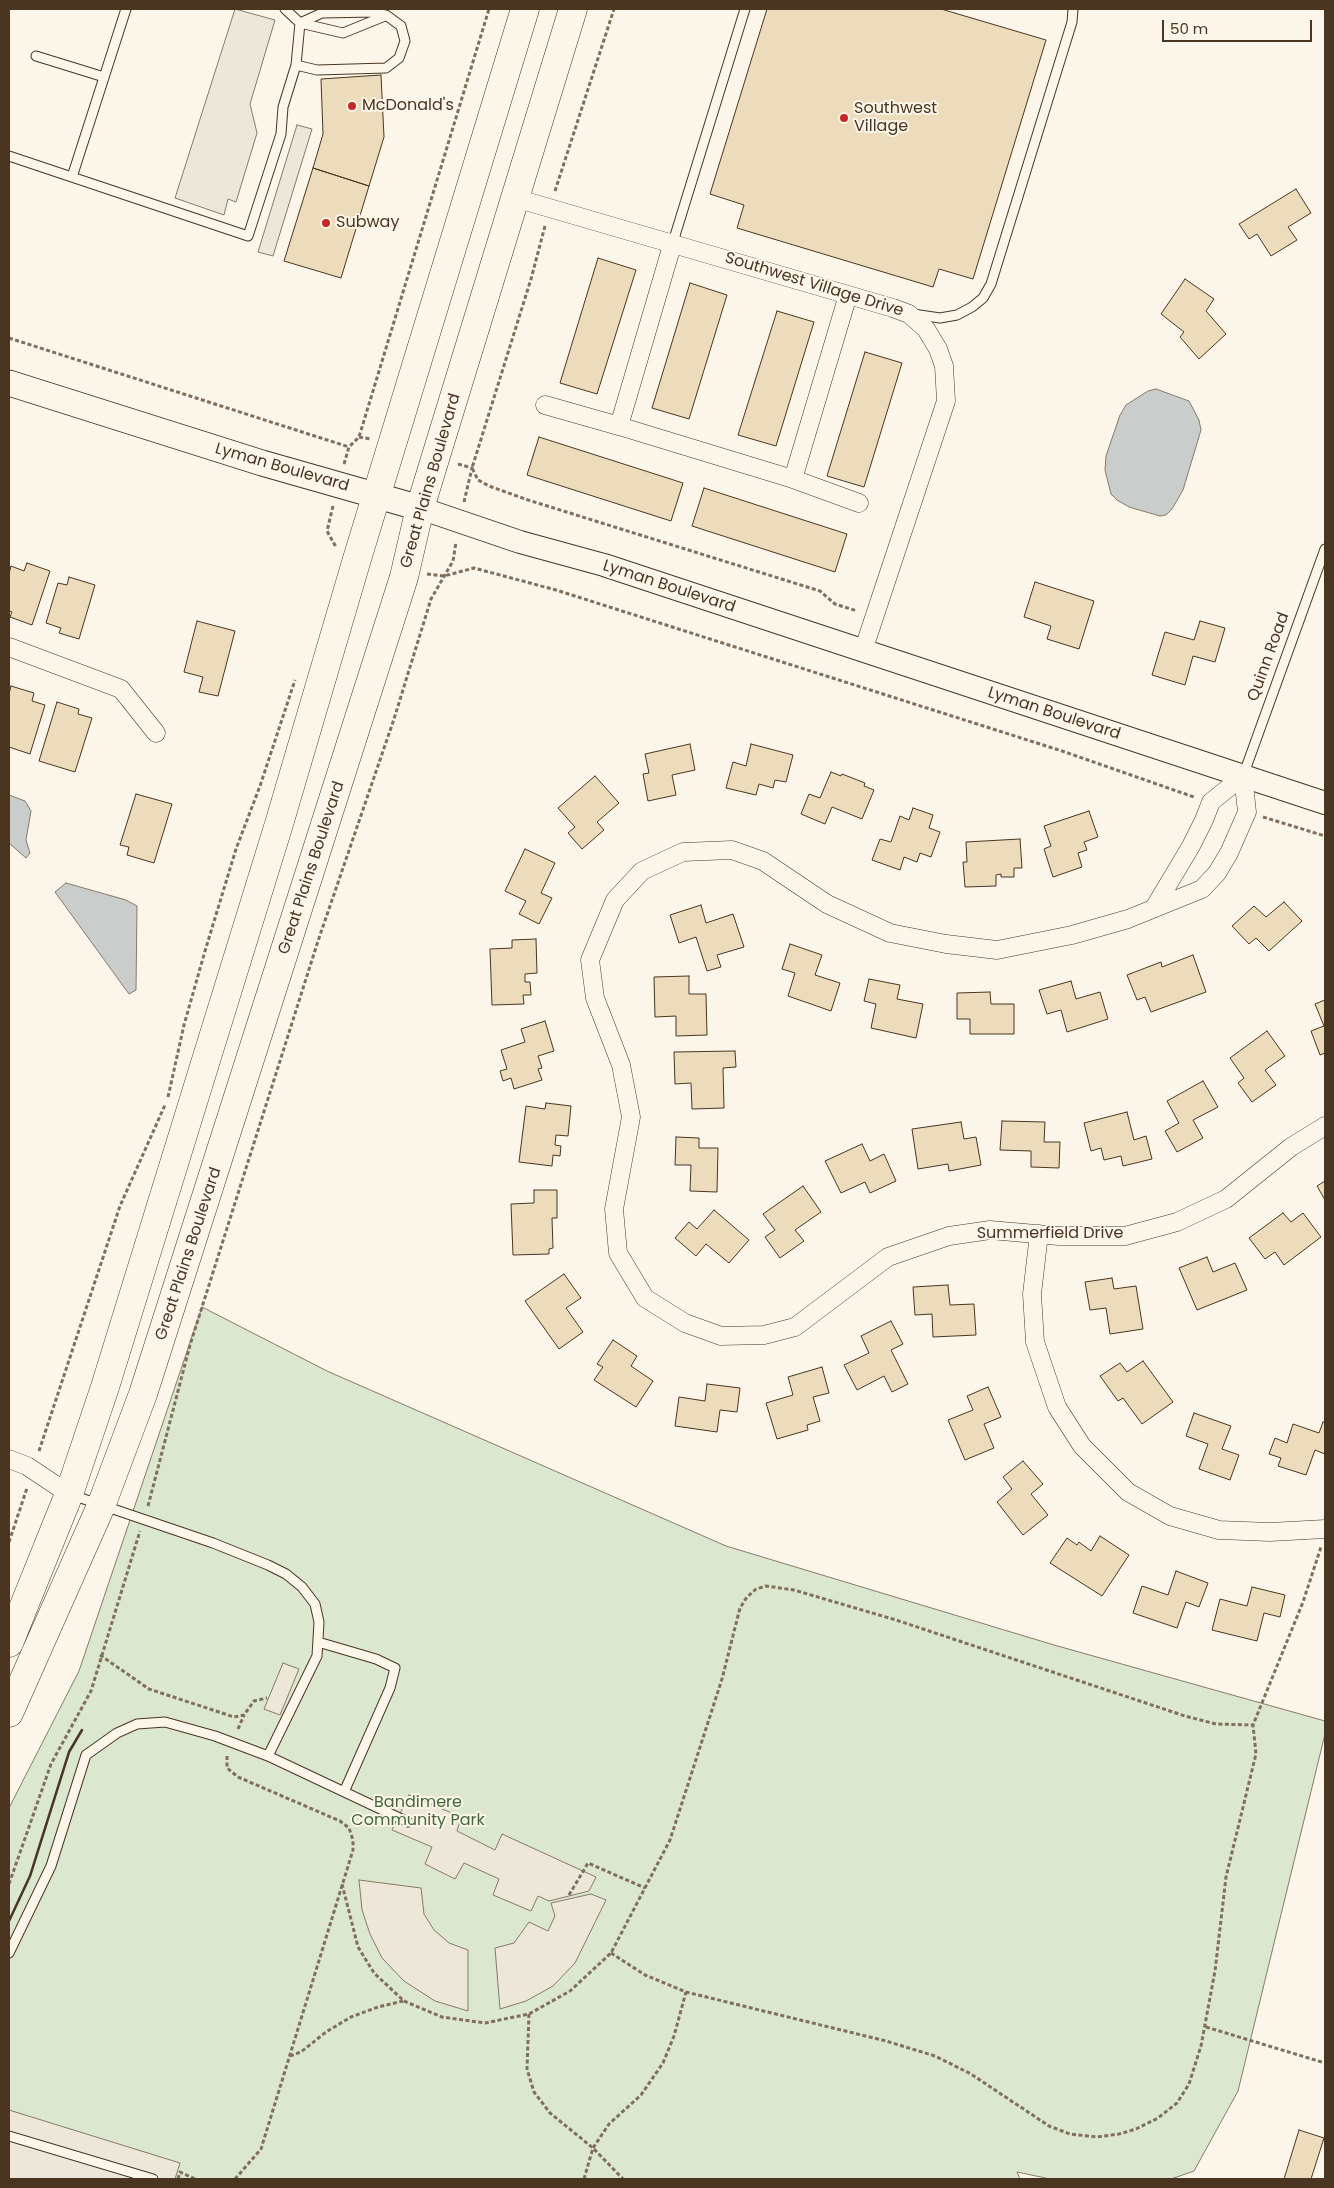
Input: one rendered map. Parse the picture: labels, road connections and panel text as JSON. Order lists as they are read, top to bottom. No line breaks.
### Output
{"streets":{"main road":["Lyman Boulevard","Great Plains Boulevard"],"street":["Southwest Village Drive","Summerfield Drive"],"lane":["Quinn Road"]},"crossings":[["Southwest Village Drive","Lyman Boulevard"],["Southwest Village Drive","Great Plains Boulevard"],["Lyman Boulevard","Great Plains Boulevard"],["Lyman Boulevard","Quinn Road"]],"parks":["Bandimere Community Park"],"places":["McDonald's","Southwest Village","Subway"],"scale_bar":"50 m"}
